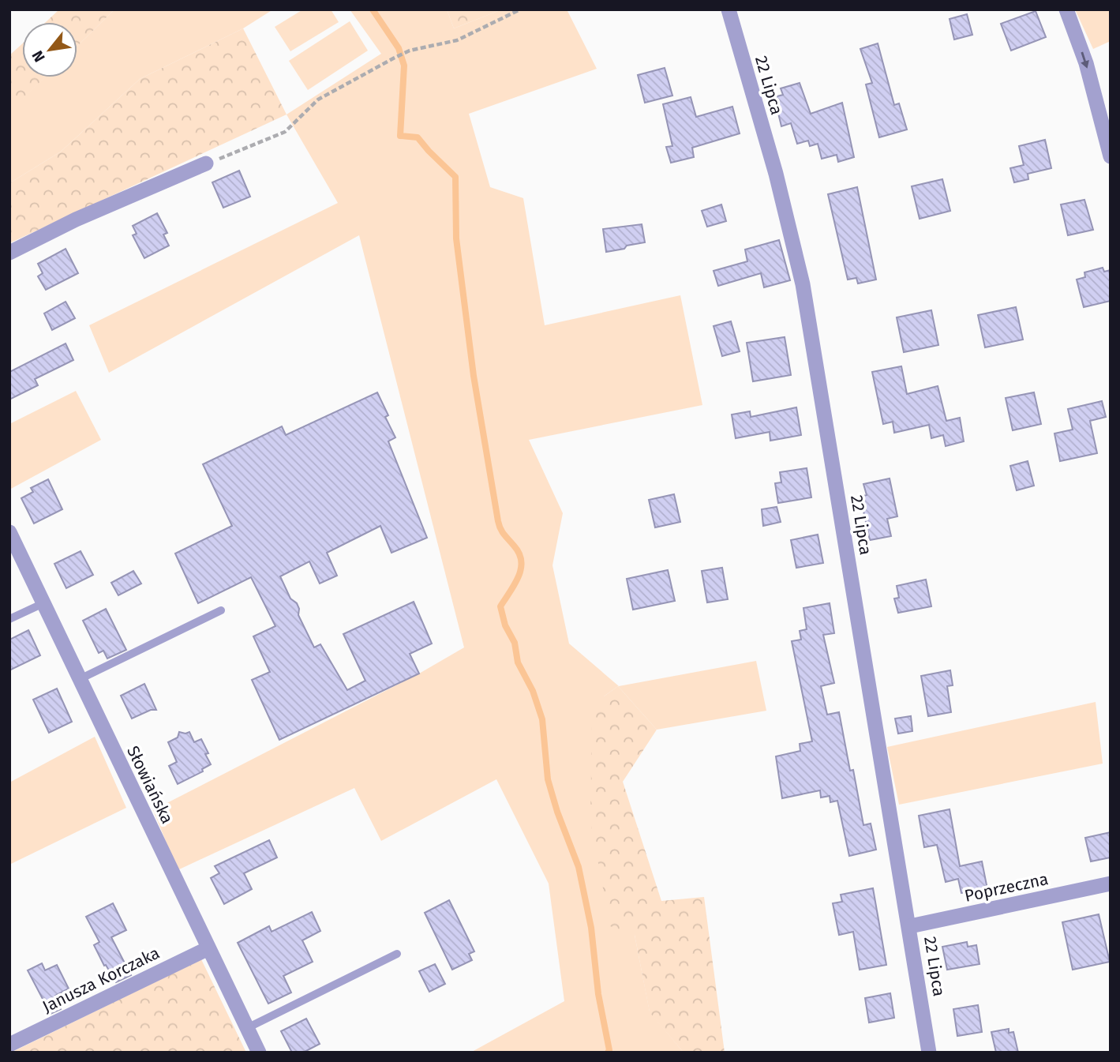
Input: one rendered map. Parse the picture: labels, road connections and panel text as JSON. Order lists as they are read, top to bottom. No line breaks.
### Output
{"streets":{"street":["22 Lipca","Słowiańska","Poprzeczna","Janusza Korczaka"]},"crossings":[["22 Lipca","Poprzeczna"],["Słowiańska","Janusza Korczaka"]],"north":"bottom left"}
